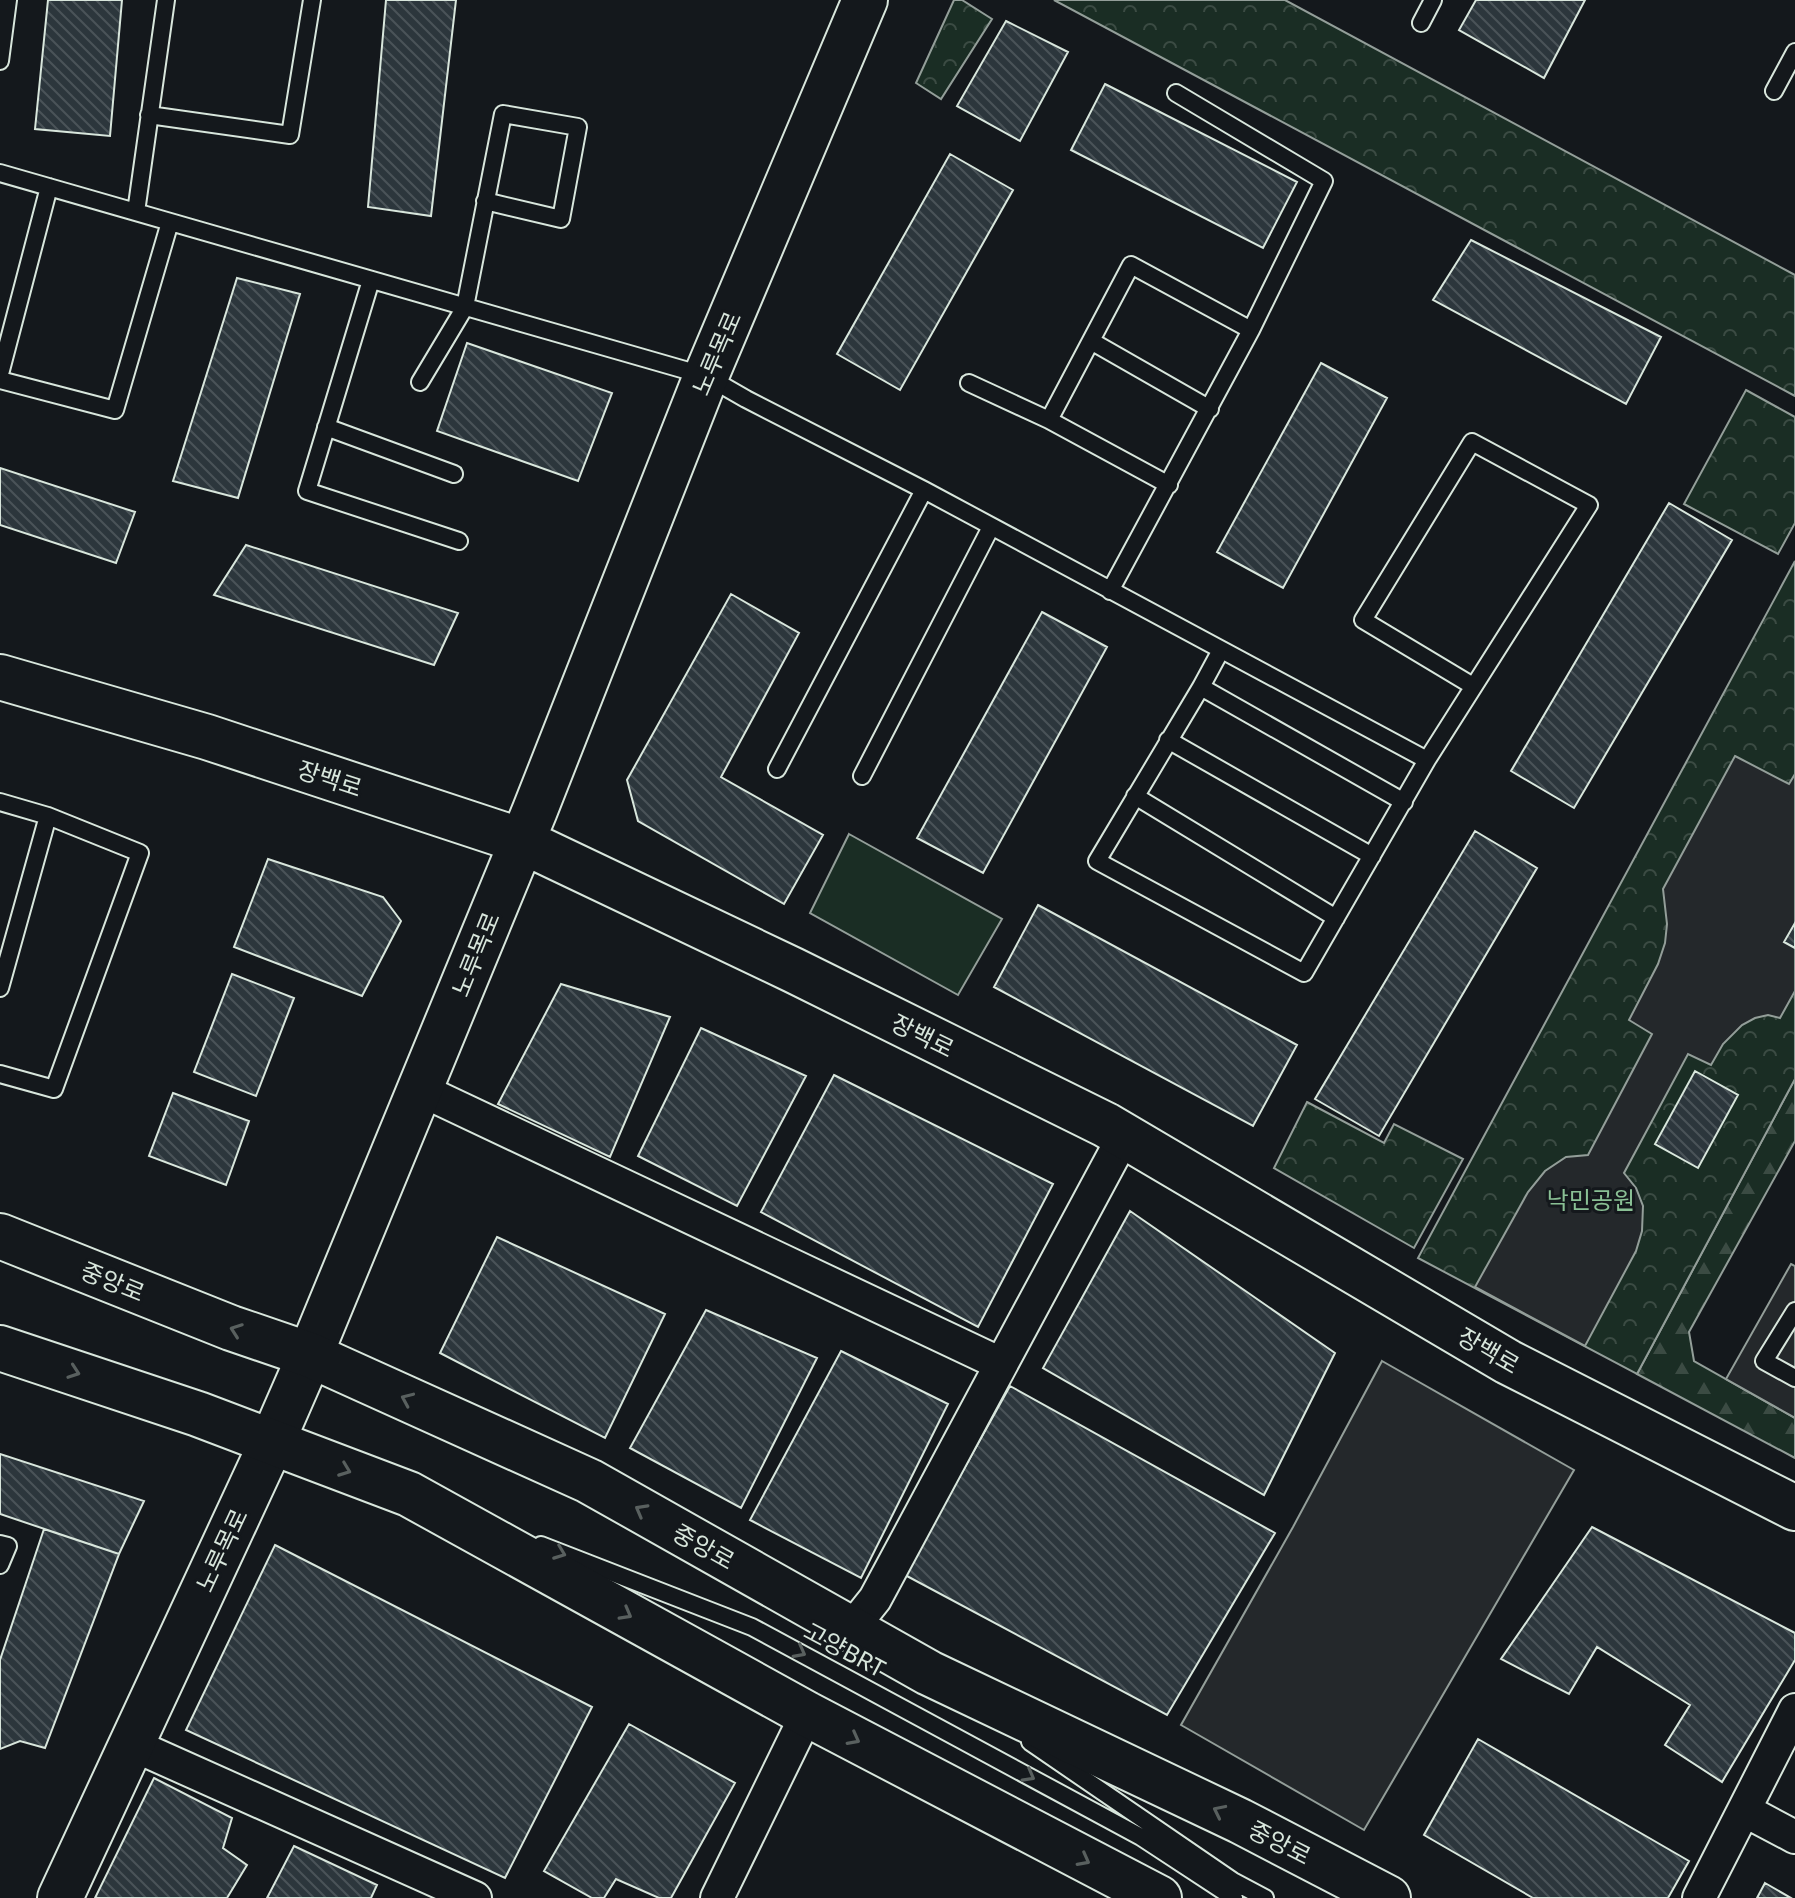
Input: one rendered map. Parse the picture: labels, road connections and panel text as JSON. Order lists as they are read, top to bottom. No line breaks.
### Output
{"streets":{"main road":["노루목로","장백로","중앙로"],"lane":["고양BRT"]},"crossings":[["노루목로","장백로"],["노루목로","중앙로"]],"parks":["낙민공원"]}
